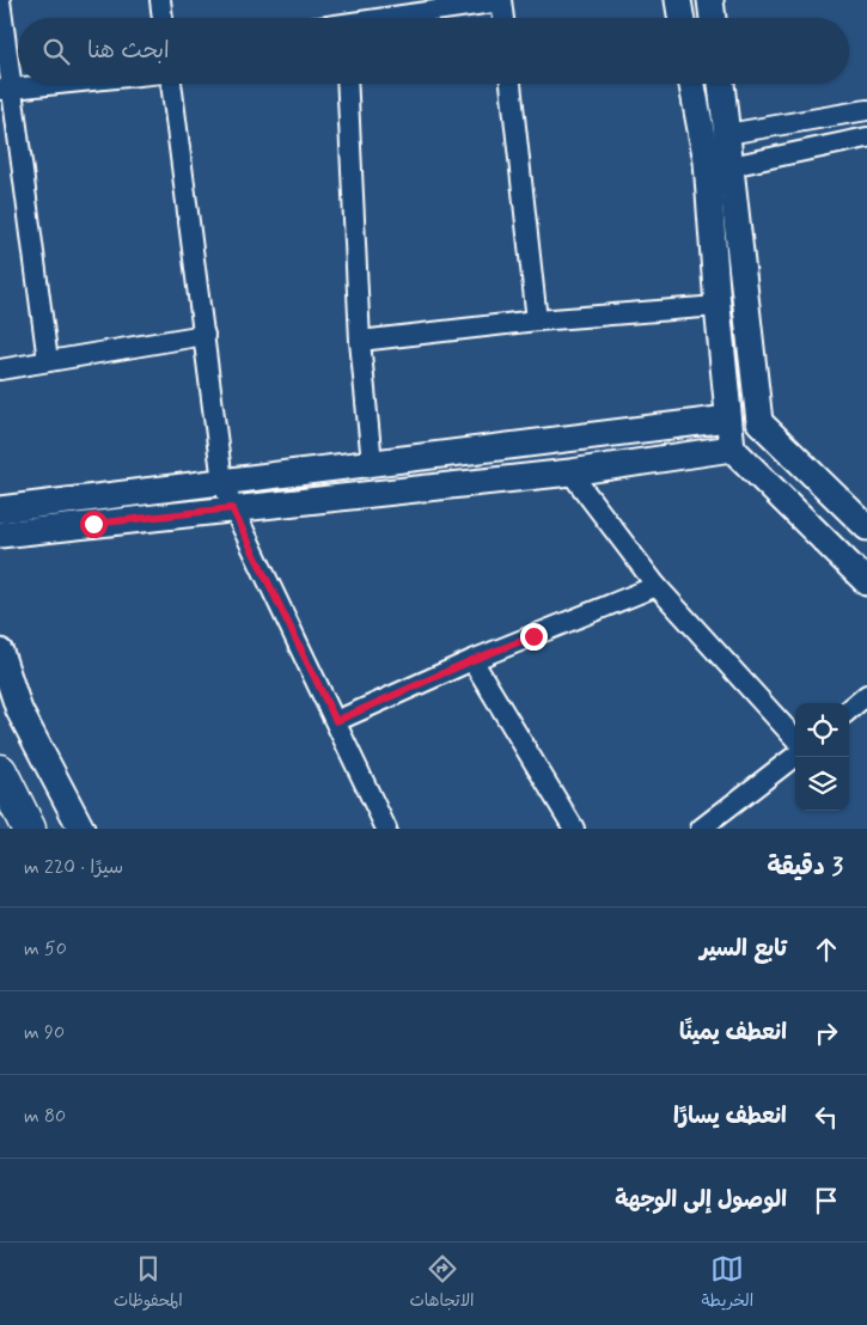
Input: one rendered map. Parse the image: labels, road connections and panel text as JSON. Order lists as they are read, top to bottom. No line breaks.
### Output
{"page":{"search":"ابحث هنا","heading":["3 دقيقة","سيرًا · 220 m"],"list":[["تابع السير","50 m"],["انعطف يمينًا","90 m"],["انعطف يسارًا","80 m"],"الوصول إلى الوجهة"],"nav":["الخريطة","الاتجاهات","المحفوظات"]}}
